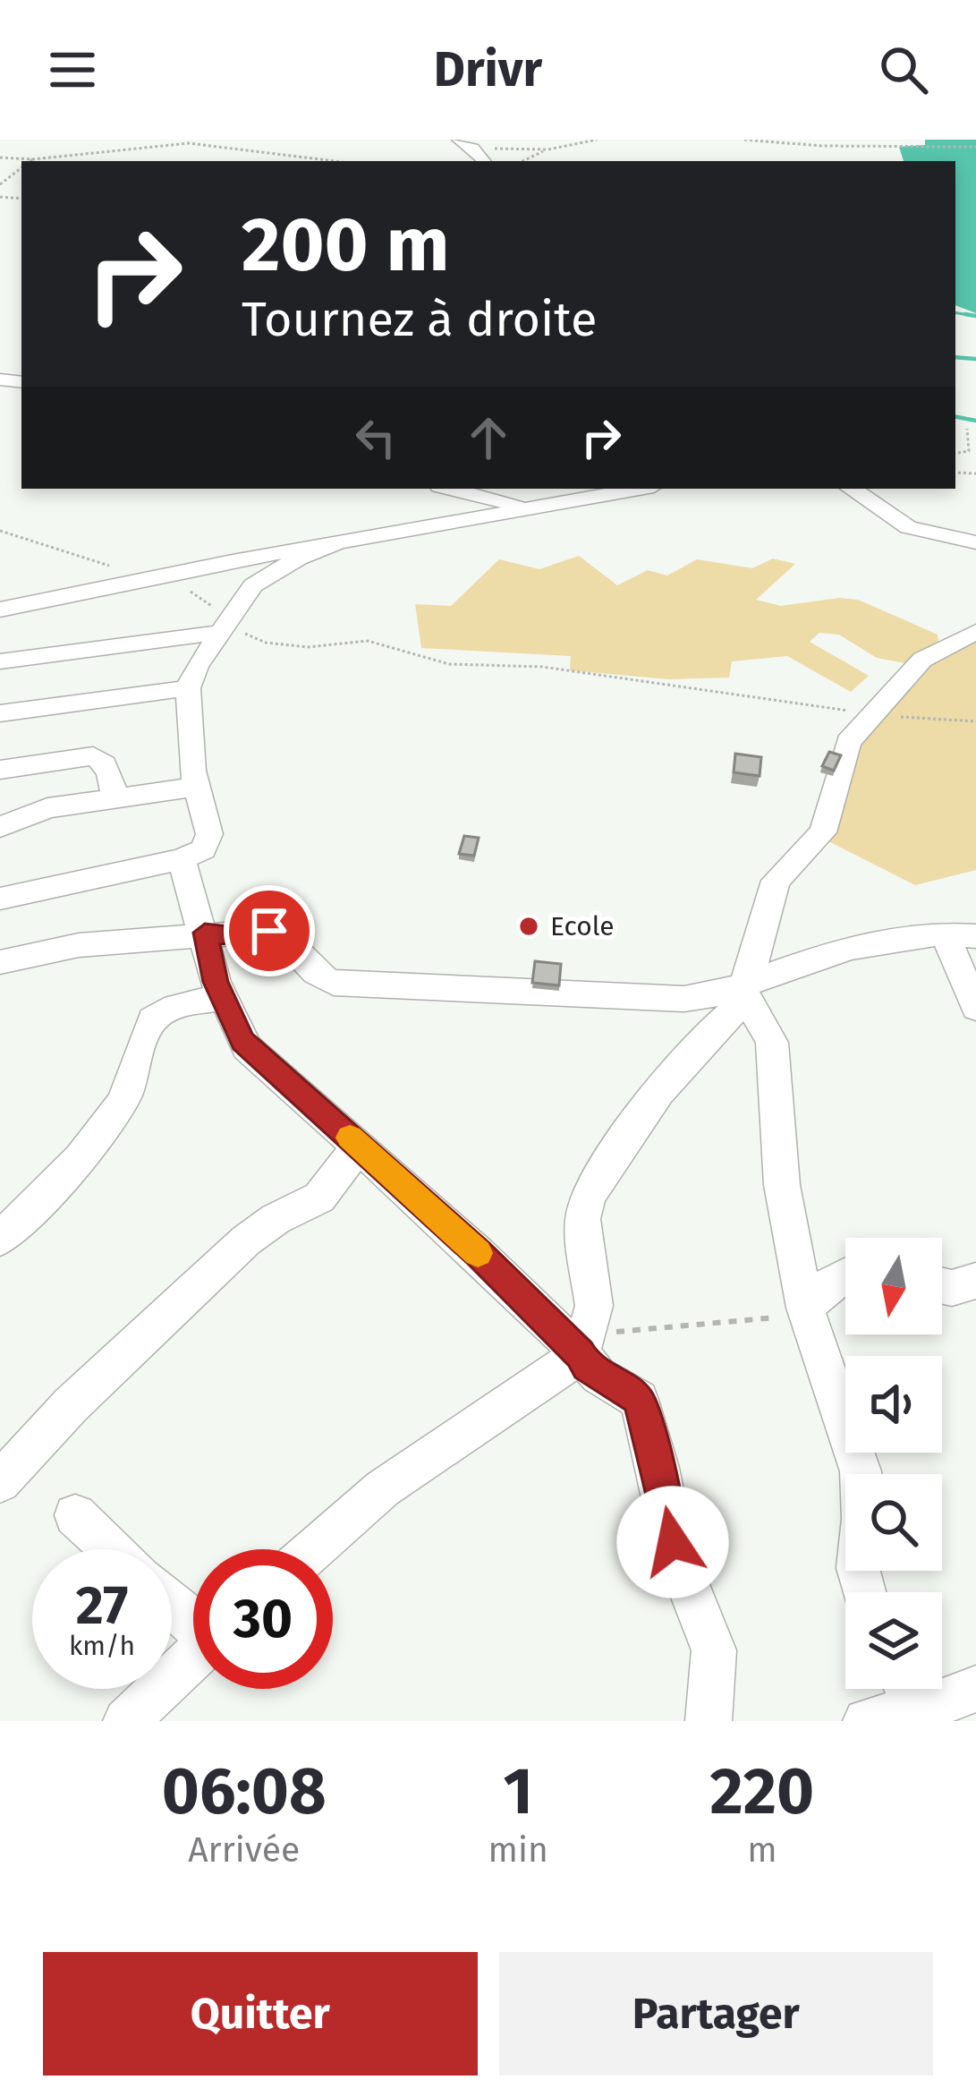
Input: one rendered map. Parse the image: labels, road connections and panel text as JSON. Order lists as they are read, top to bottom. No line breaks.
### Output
{"places":["Ecole"],"north":"bottom","page":{"header":"Drivr","turn":["200 m","Tournez à droite"],"speed":"27 km/h","limit":"30","eta":["06:08","Arrivée","1","min","220","m"],"buttons":["Quitter","Partager"]}}
